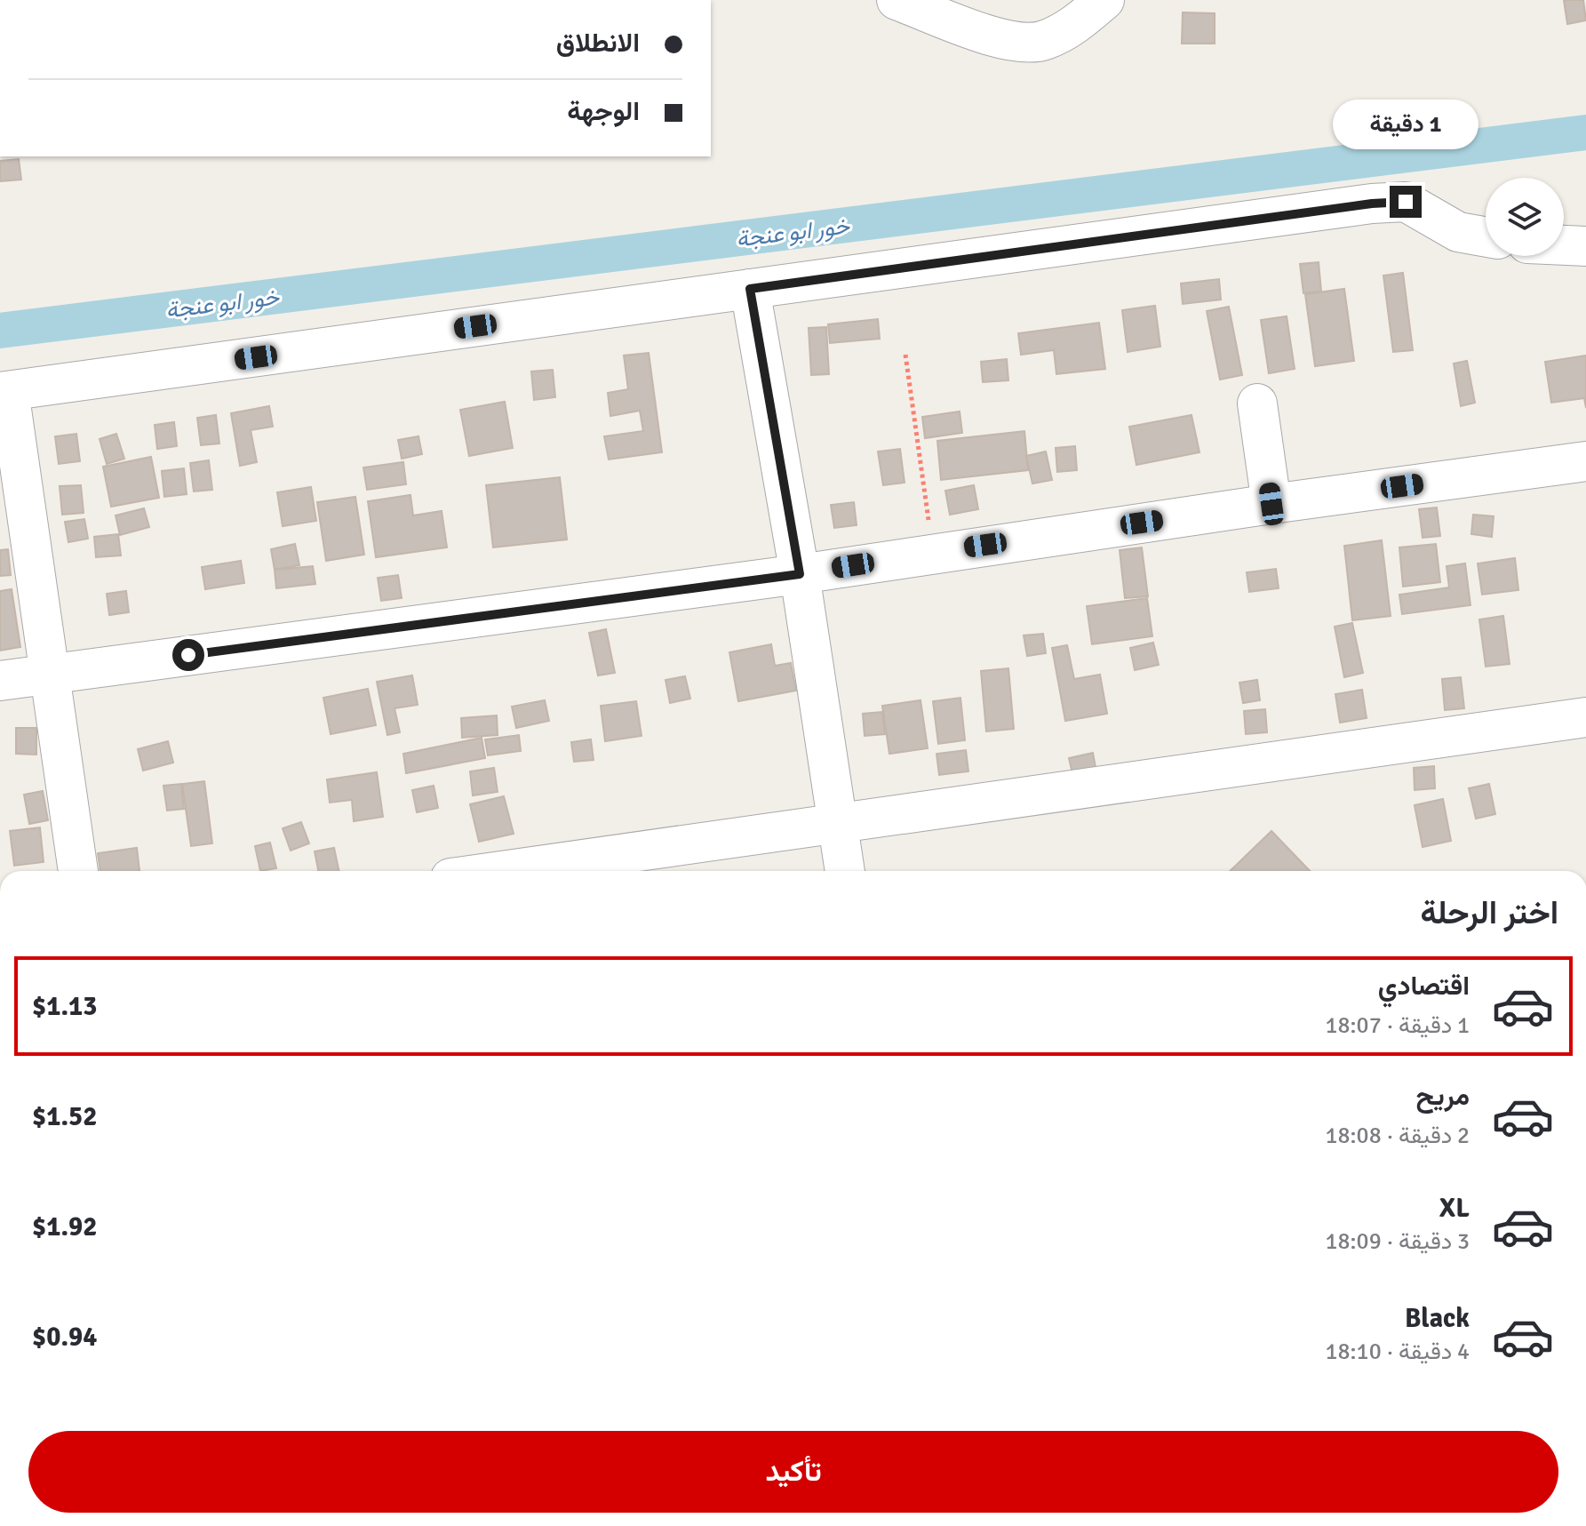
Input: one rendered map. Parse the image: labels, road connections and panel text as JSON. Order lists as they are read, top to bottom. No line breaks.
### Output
{"water":["خور ابو عنجة"],"page":{"banner":["الانطلاق","الوجهة"],"bubble":"1 دقيقة","heading":"اختر الرحلة","list":[{"name":"اقتصادي","note":"1 دقيقة · 18:07","value":"$1.13"},{"name":"مريح","note":"2 دقيقة · 18:08","value":"$1.52"},{"name":"XL","note":"3 دقيقة · 18:09","value":"$1.92"},{"name":"Black","note":"4 دقيقة · 18:10","value":"$0.94"}],"buttons":"تأكيد"}}
